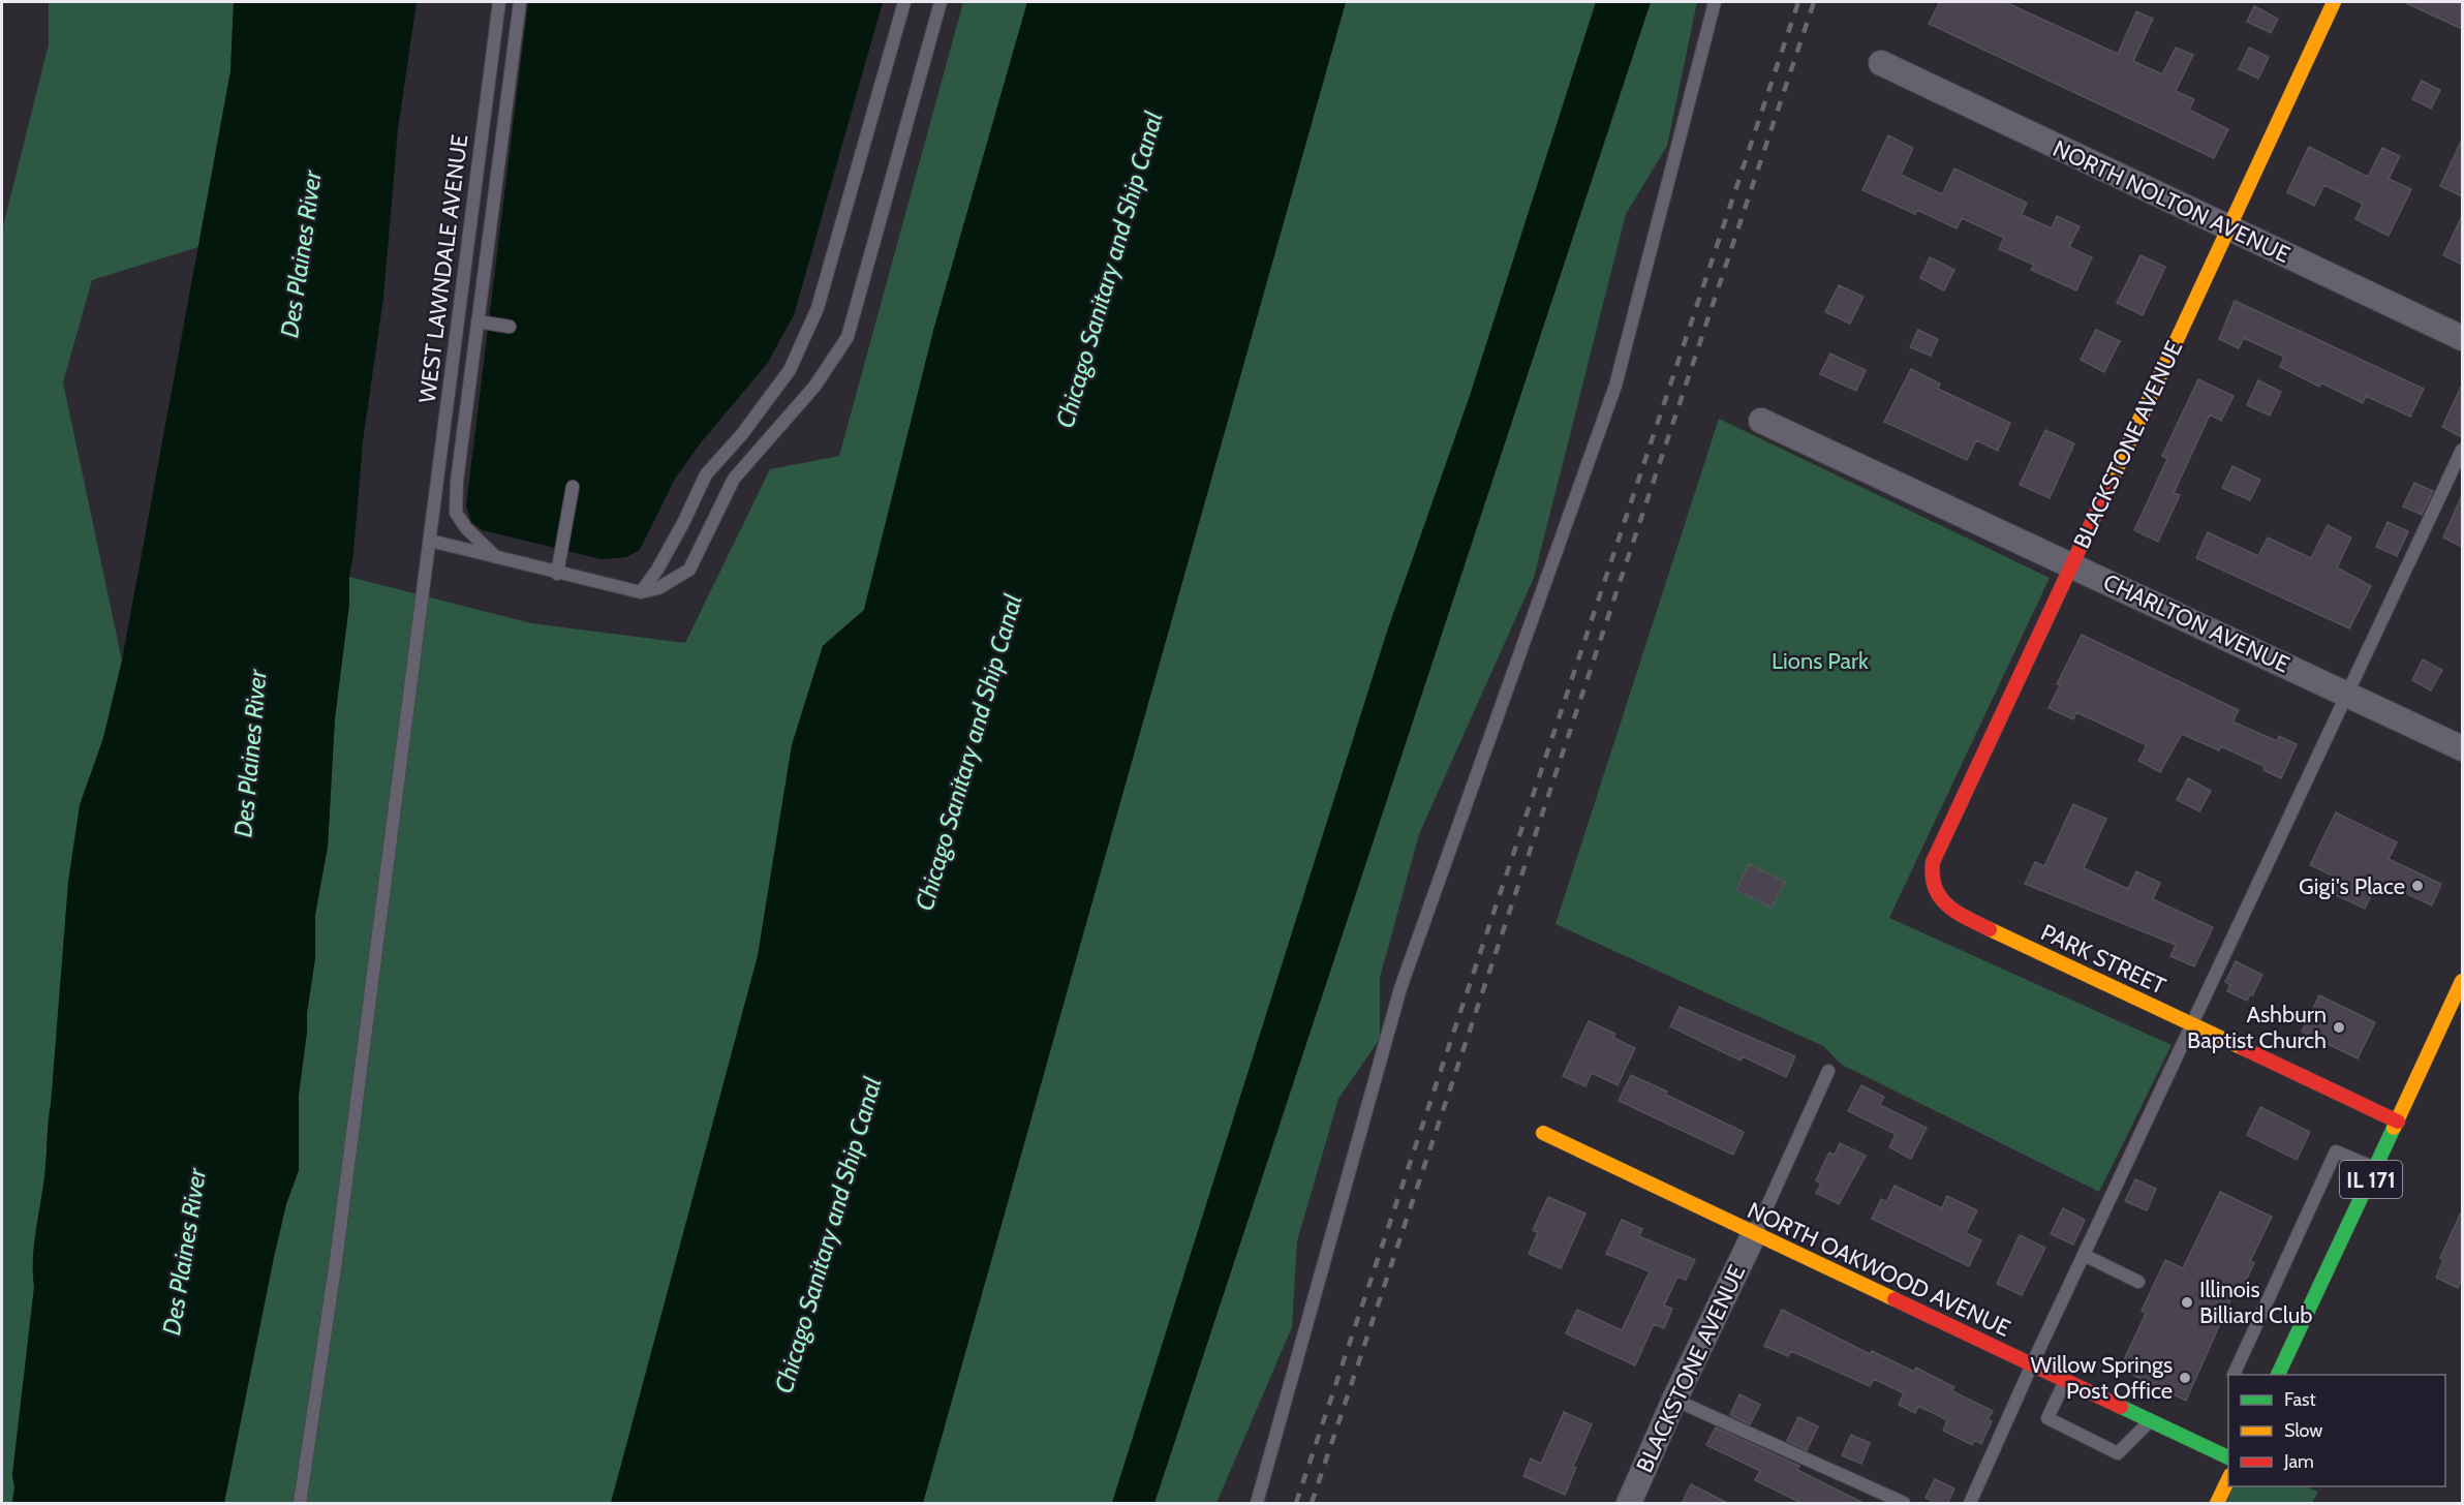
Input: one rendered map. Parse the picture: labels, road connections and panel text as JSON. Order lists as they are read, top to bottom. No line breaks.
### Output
{"streets":{"street":["NORTH NOLTON AVENUE","BLACKSTONE AVENUE","CHARLTON AVENUE","PARK STREET","IL 171","NORTH OAKWOOD AVENUE"],"lane":["WEST LAWNDALE AVENUE"]},"crossings":[["NORTH NOLTON AVENUE","BLACKSTONE AVENUE"],["BLACKSTONE AVENUE","CHARLTON AVENUE"],["BLACKSTONE AVENUE","PARK STREET"],["BLACKSTONE AVENUE","NORTH OAKWOOD AVENUE"],["PARK STREET","IL 171"]],"water":["Des Plaines River","Chicago Sanitary and Ship Canal"],"parks":["Lions Park"],"places":["Gigi's Place","Ashburn Baptist Church","Illinois Billiard Club","Willow Springs Post Office"],"legend":["Fast","Slow","Jam"]}
